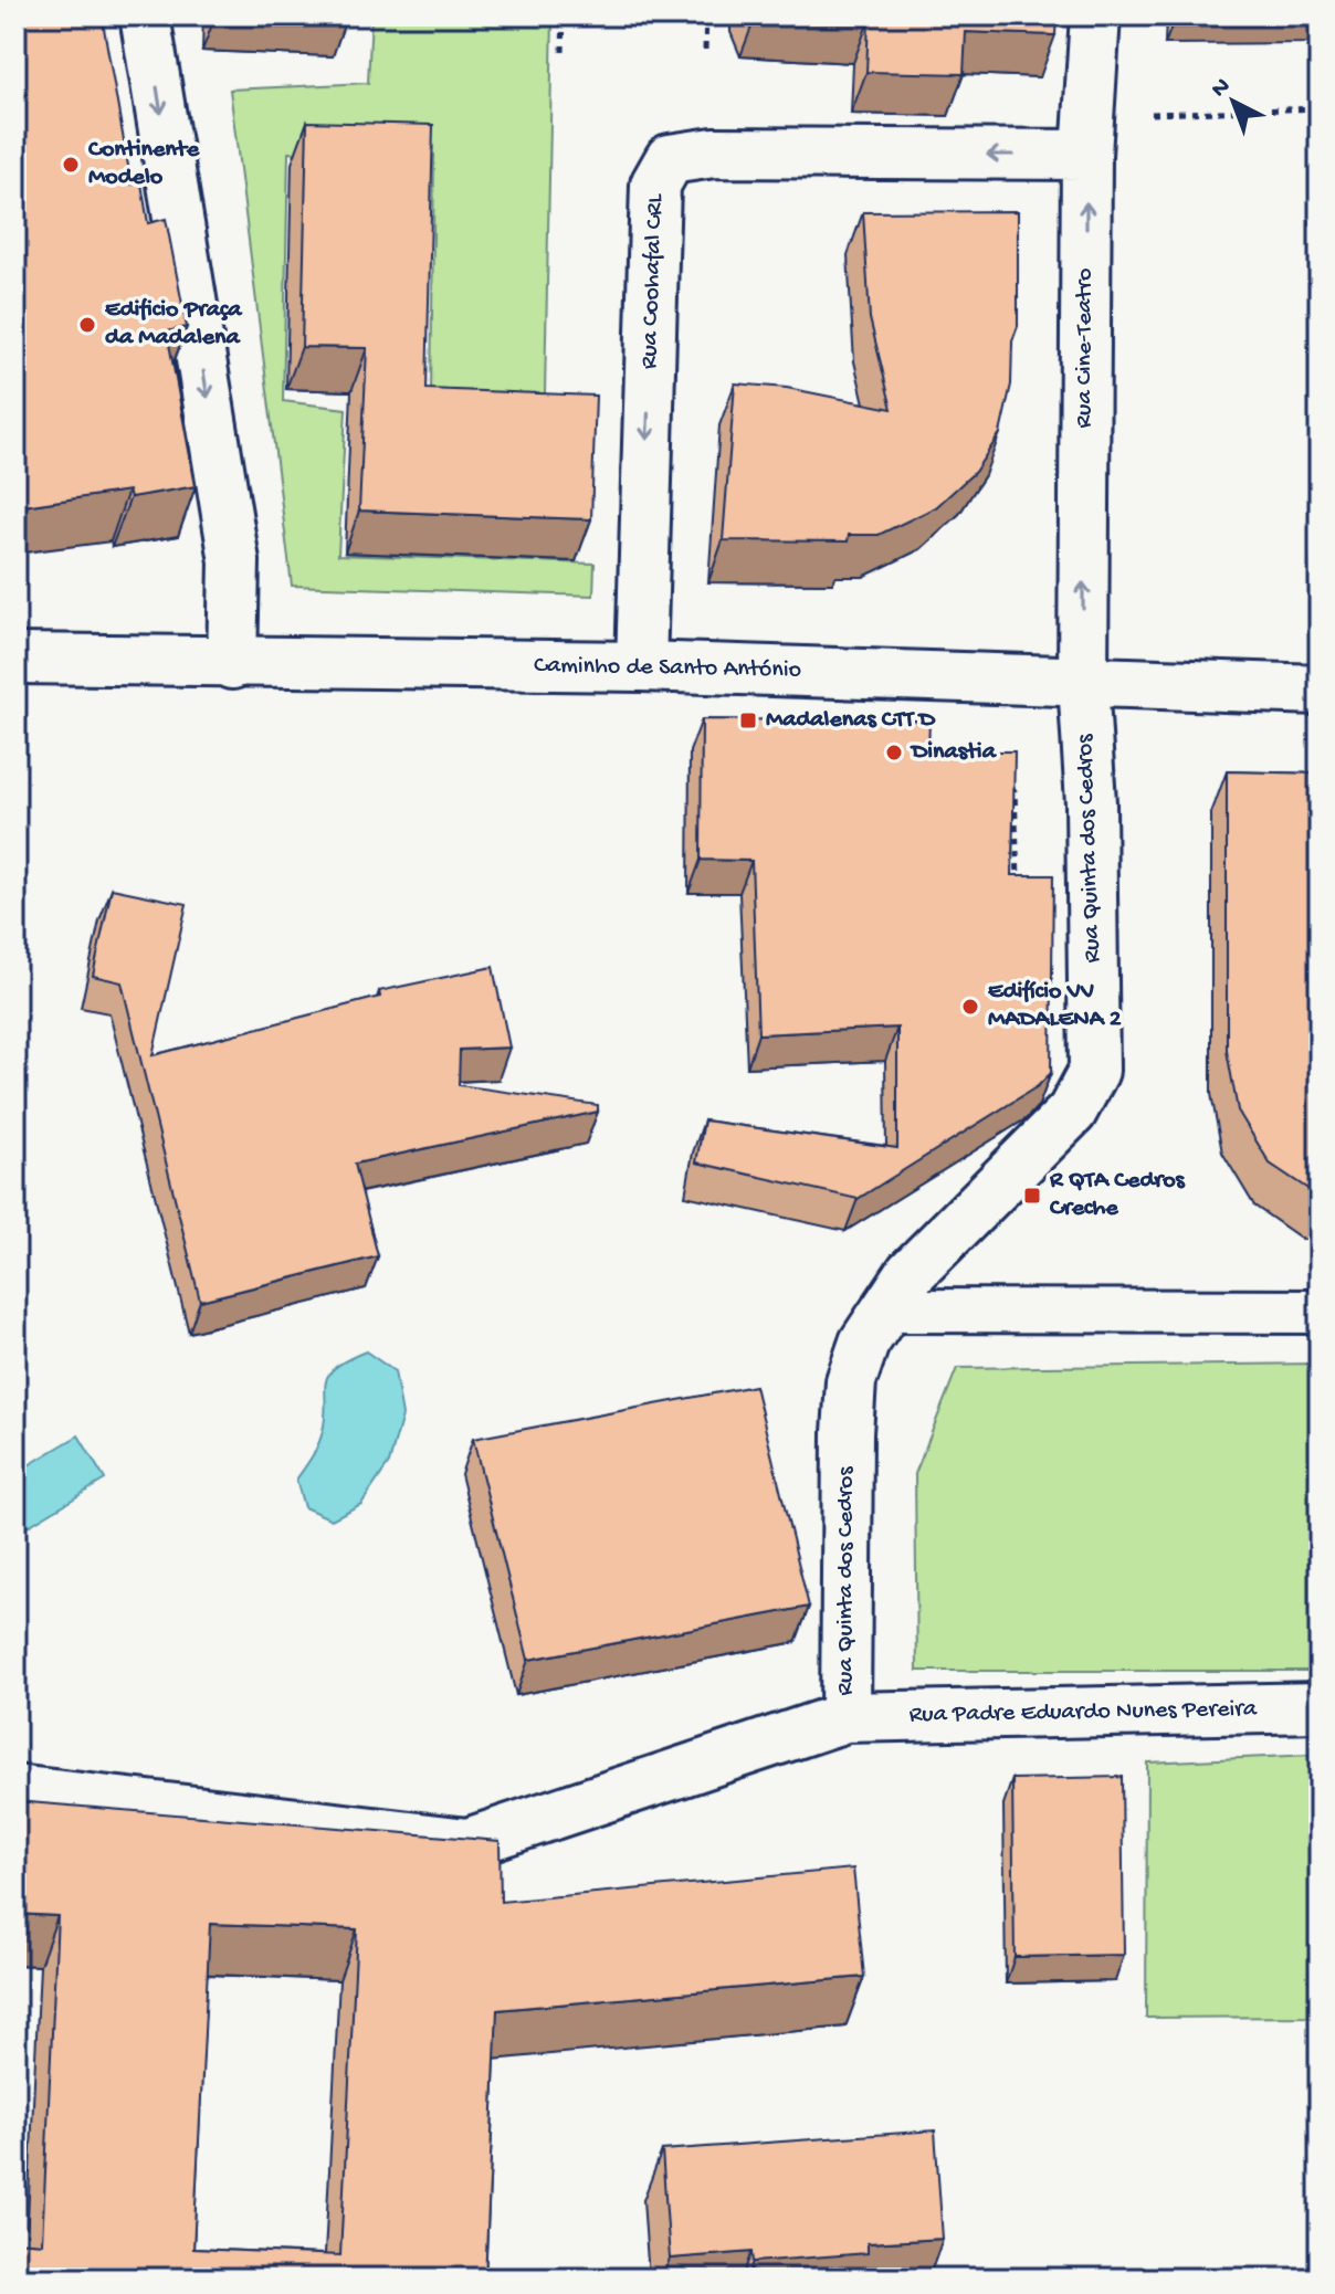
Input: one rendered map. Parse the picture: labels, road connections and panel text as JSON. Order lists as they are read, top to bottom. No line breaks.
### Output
{"streets":{"street":["Rua Coohafal CRL","Rua Cine-Teatro","Caminho de Santo António","Rua Quinta dos Cedros","Rua Padre Eduardo Nunes Pereira"]},"crossings":[["Rua Coohafal CRL","Rua Cine-Teatro"],["Rua Coohafal CRL","Caminho de Santo António"],["Rua Cine-Teatro","Caminho de Santo António"],["Rua Cine-Teatro","Rua Quinta dos Cedros"],["Caminho de Santo António","Rua Quinta dos Cedros"],["Rua Quinta dos Cedros","Rua Padre Eduardo Nunes Pereira"]],"one_way":["Rua Cine-Teatro"],"places":{"other":["Continente Modelo","Edificio Praça da Madalena","Dinastia","Edifício VV MADALENA 2"],"transit":["Madalenas CTT D","R QTA Cedros Creche"]},"north":"top left"}
